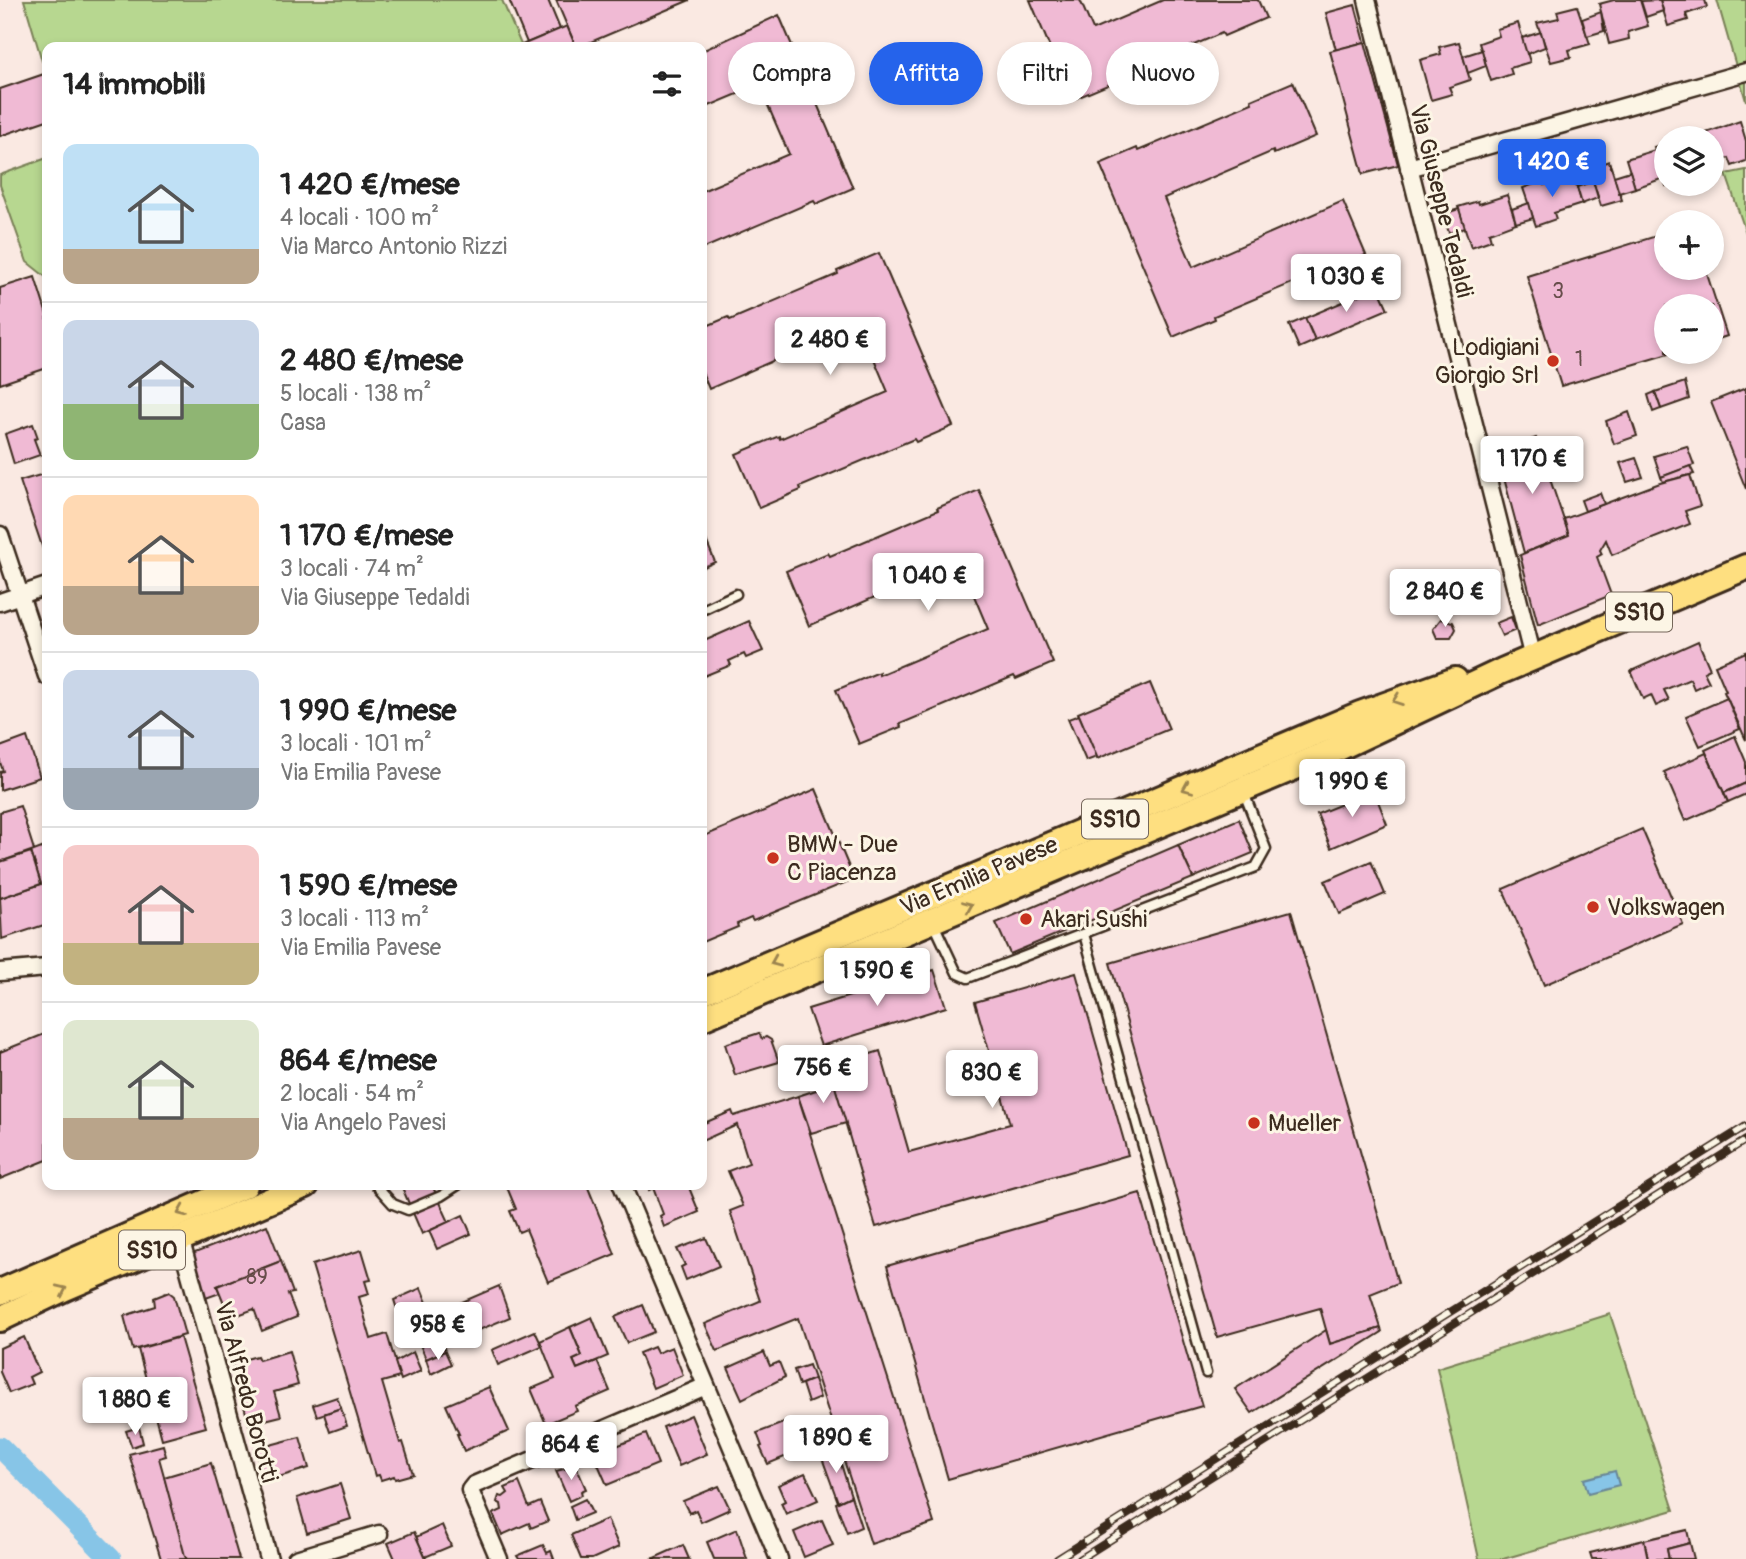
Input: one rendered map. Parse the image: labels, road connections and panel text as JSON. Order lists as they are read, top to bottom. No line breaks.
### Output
{"streets":{"main road":["SS10","Via Emilia Pavese"],"street":["Via Giuseppe Tedaldi","Via Alfredo Borotti"]},"crossings":[["Via Giuseppe Tedaldi","Via Emilia Pavese"],["SS10","Via Alfredo Borotti"]],"places":["Lodigiani Giorgio Srl","BMW - Due C Piacenza","Volkswagen","Akari Sushi","Mueller"],"house_numbers":["3","1","89"],"page":{"chip":["Compra","Affitta","Filtri","Nuovo"],"heading":"14 immobili","map_buttons":["+","−"],"list":[{"name":"1 420 €/mese","note":"4 locali · 100 m² · Via Marco Antonio Rizzi"},{"name":"2 480 €/mese","note":"5 locali · 138 m² · Casa"},{"name":"1 170 €/mese","note":"3 locali · 74 m² · Via Giuseppe Tedaldi"},{"name":"1 990 €/mese","note":"3 locali · 101 m² · Via Emilia Pavese"},{"name":"1 590 €/mese","note":"3 locali · 113 m² · Via Emilia Pavese"},{"name":"864 €/mese","note":"2 locali · 54 m² · Via Angelo Pavesi"}],"price":["1 420 €","1 030 €","2 480 €","1 170 €","1 040 €","2 840 €","1 990 €","1 590 €","756 €","830 €","958 €","1 880 €","1 890 €","864 €"]}}
